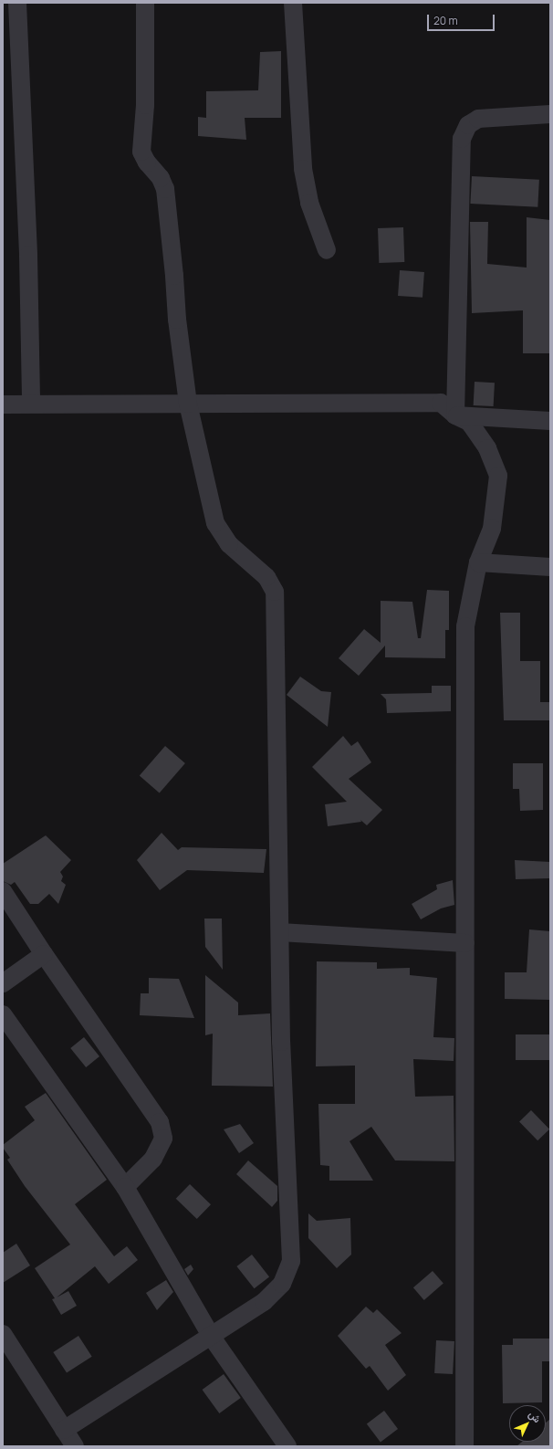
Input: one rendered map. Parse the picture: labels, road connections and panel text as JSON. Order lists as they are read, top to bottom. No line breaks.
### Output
{"scale_bar":"20 m","north":"top right"}
